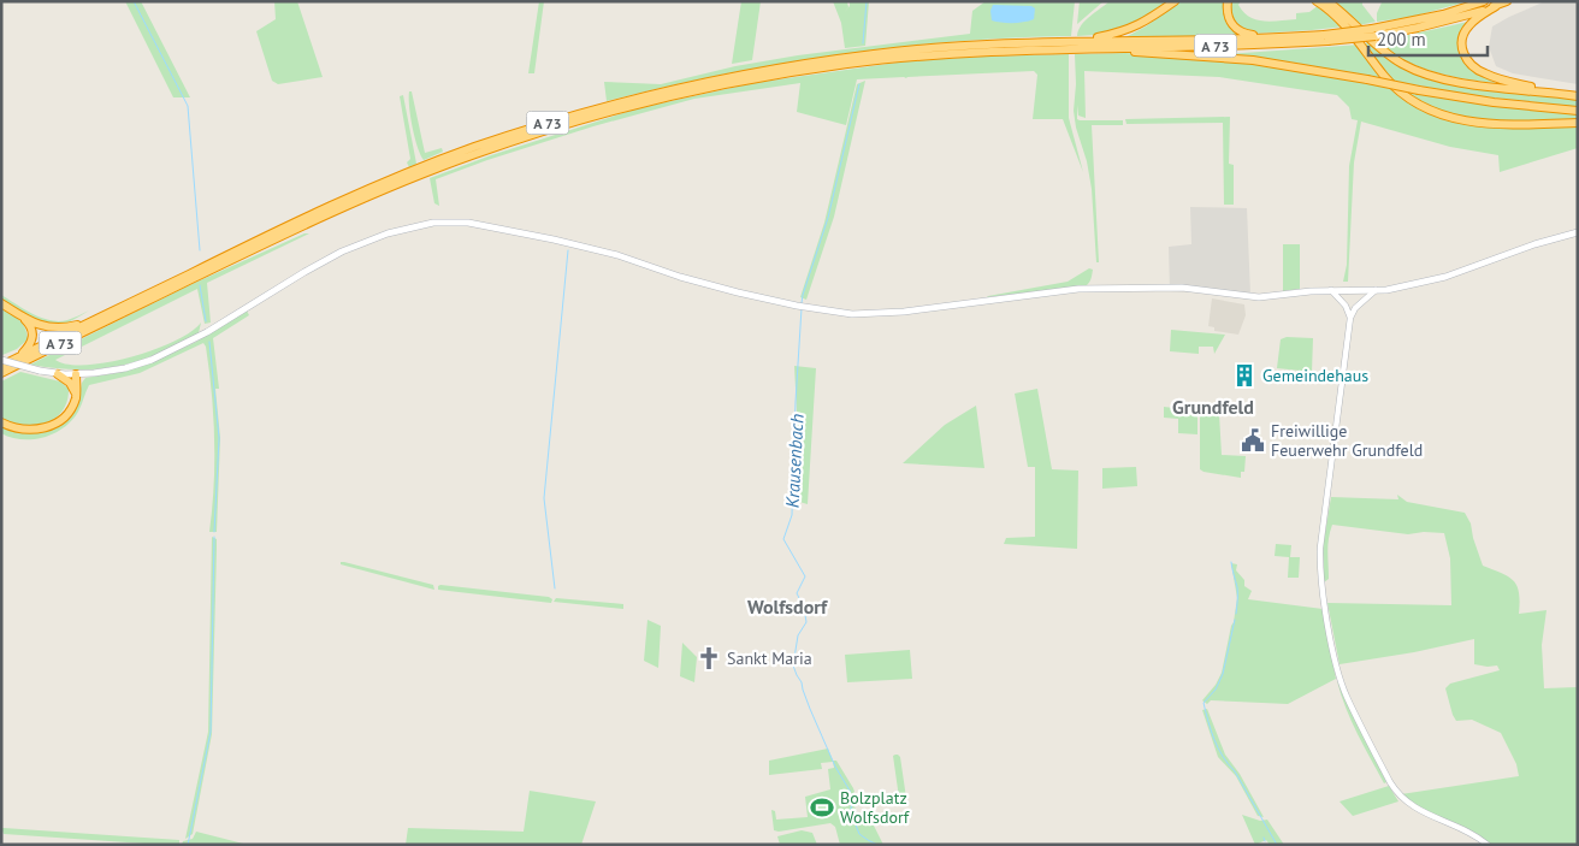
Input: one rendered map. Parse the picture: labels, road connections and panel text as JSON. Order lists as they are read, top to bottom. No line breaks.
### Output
{"streets":{"highway":["A 73"]},"districts":["Grundfeld","Wolfsdorf"],"water":["Krausenbach"],"places":{"building":["Gemeindehaus"],"public building":["Freiwillige Feuerwehr Grundfeld"],"church":["Sankt Maria"],"sports":["Bolzplatz Wolfsdorf"]},"scale_bar":"200 m"}
